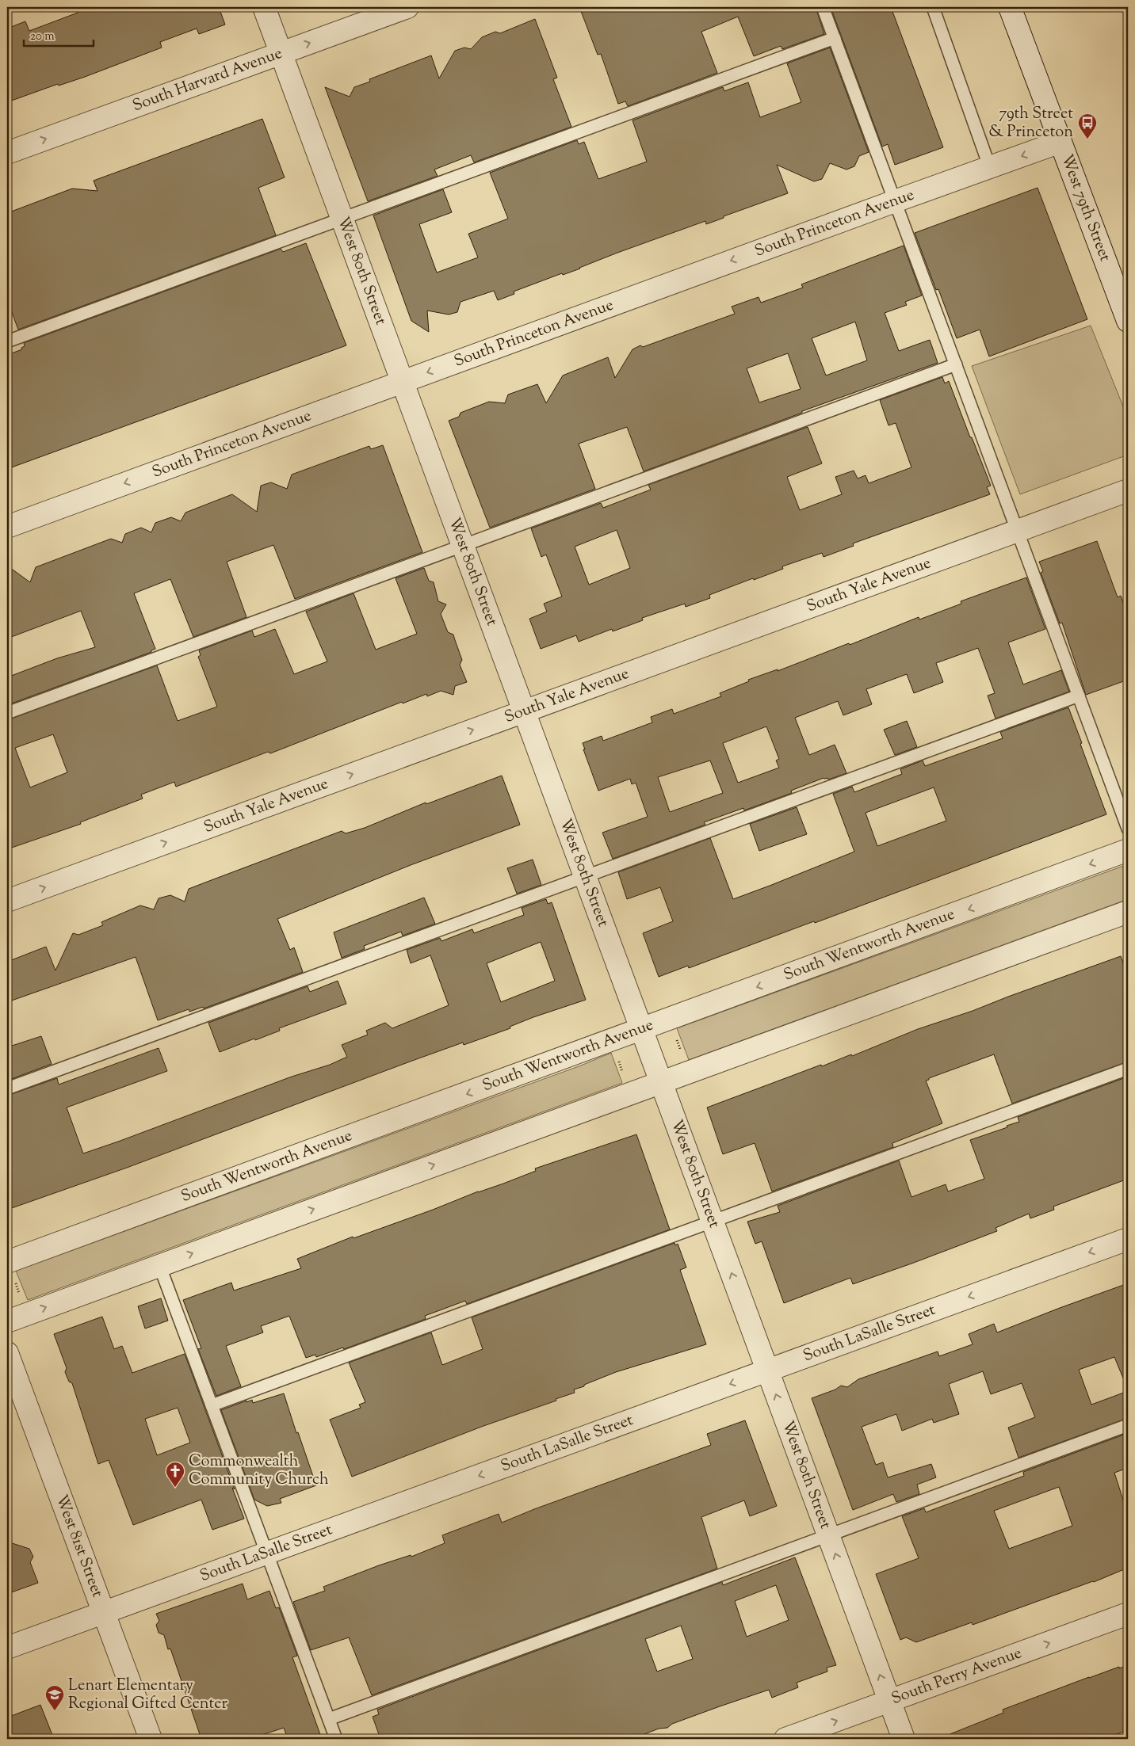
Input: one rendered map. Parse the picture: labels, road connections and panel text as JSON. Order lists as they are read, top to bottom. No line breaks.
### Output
{"streets":{"street":["South Harvard Avenue","West 79th Street","South Princeton Avenue","West 80th Street","South Yale Avenue","South Wentworth Avenue","South LaSalle Street","West 81st Street","South Perry Avenue"]},"crossings":[["South Harvard Avenue","West 80th Street"],["West 79th Street","South Princeton Avenue"],["South Princeton Avenue","West 80th Street"],["West 80th Street","South Yale Avenue"],["West 80th Street","South Wentworth Avenue"],["West 80th Street","South LaSalle Street"],["West 80th Street","South Perry Avenue"],["South LaSalle Street","West 81st Street"]],"one_way":["South Harvard Avenue","South Princeton Avenue","South Yale Avenue","South LaSalle Street","South Perry Avenue"],"places":{"bus stop":["79th Street & Princeton"],"church":["Commonwealth Community Church"],"school or university":["Lenart Elementary Regional Gifted Center"]},"scale_bar":"20 m"}
